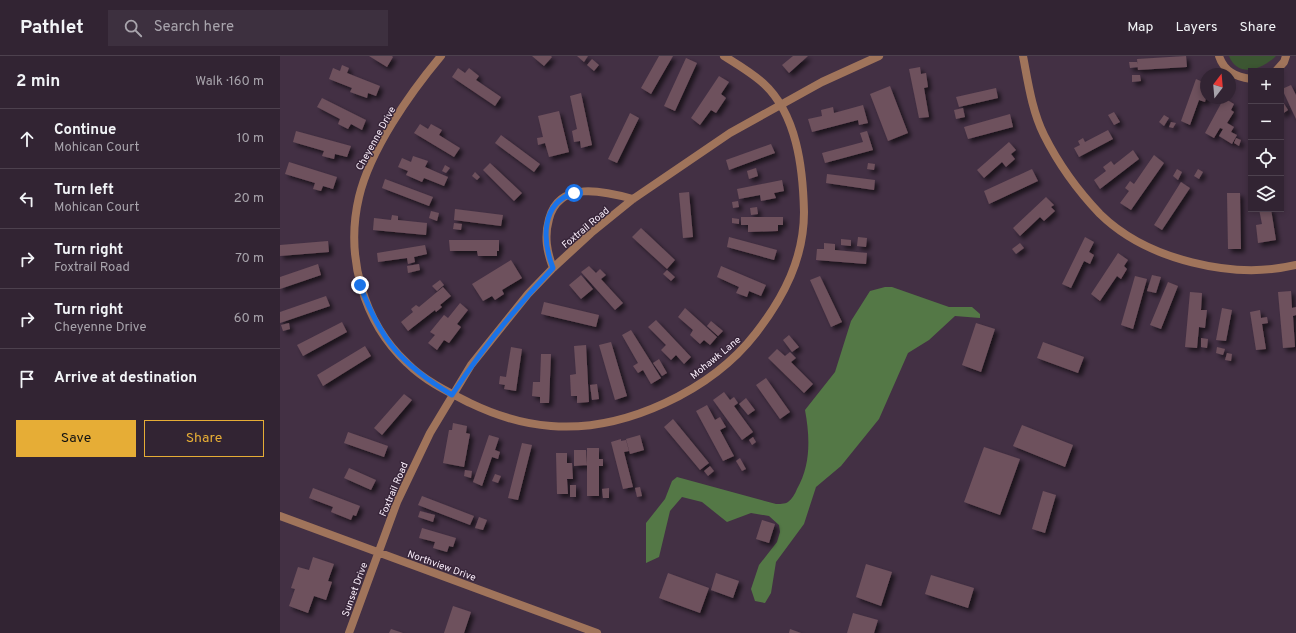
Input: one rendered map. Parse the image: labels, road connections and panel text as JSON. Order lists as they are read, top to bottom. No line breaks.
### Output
{"streets":{"street":["Cheyenne Drive","Foxtrail Road","Mohawk Lane","Northview Drive","Sunset Drive"]},"crossings":[["Cheyenne Drive","Foxtrail Road"],["Cheyenne Drive","Mohawk Lane"],["Foxtrail Road","Mohawk Lane"],["Foxtrail Road","Northview Drive"],["Foxtrail Road","Sunset Drive"],["Northview Drive","Sunset Drive"]],"north":"top","page":{"header":"Pathlet","search":"Search here","nav":["Map","Layers","Share"],"heading":["2 min","Walk · 160 m"],"map_buttons":["+","−"],"list":[["Continue","Mohican Court","10 m"],["Turn left","Mohican Court","20 m"],["Turn right","Foxtrail Road","70 m"],["Turn right","Cheyenne Drive","60 m"],"Arrive at destination"],"buttons":["Save","Share"]}}
